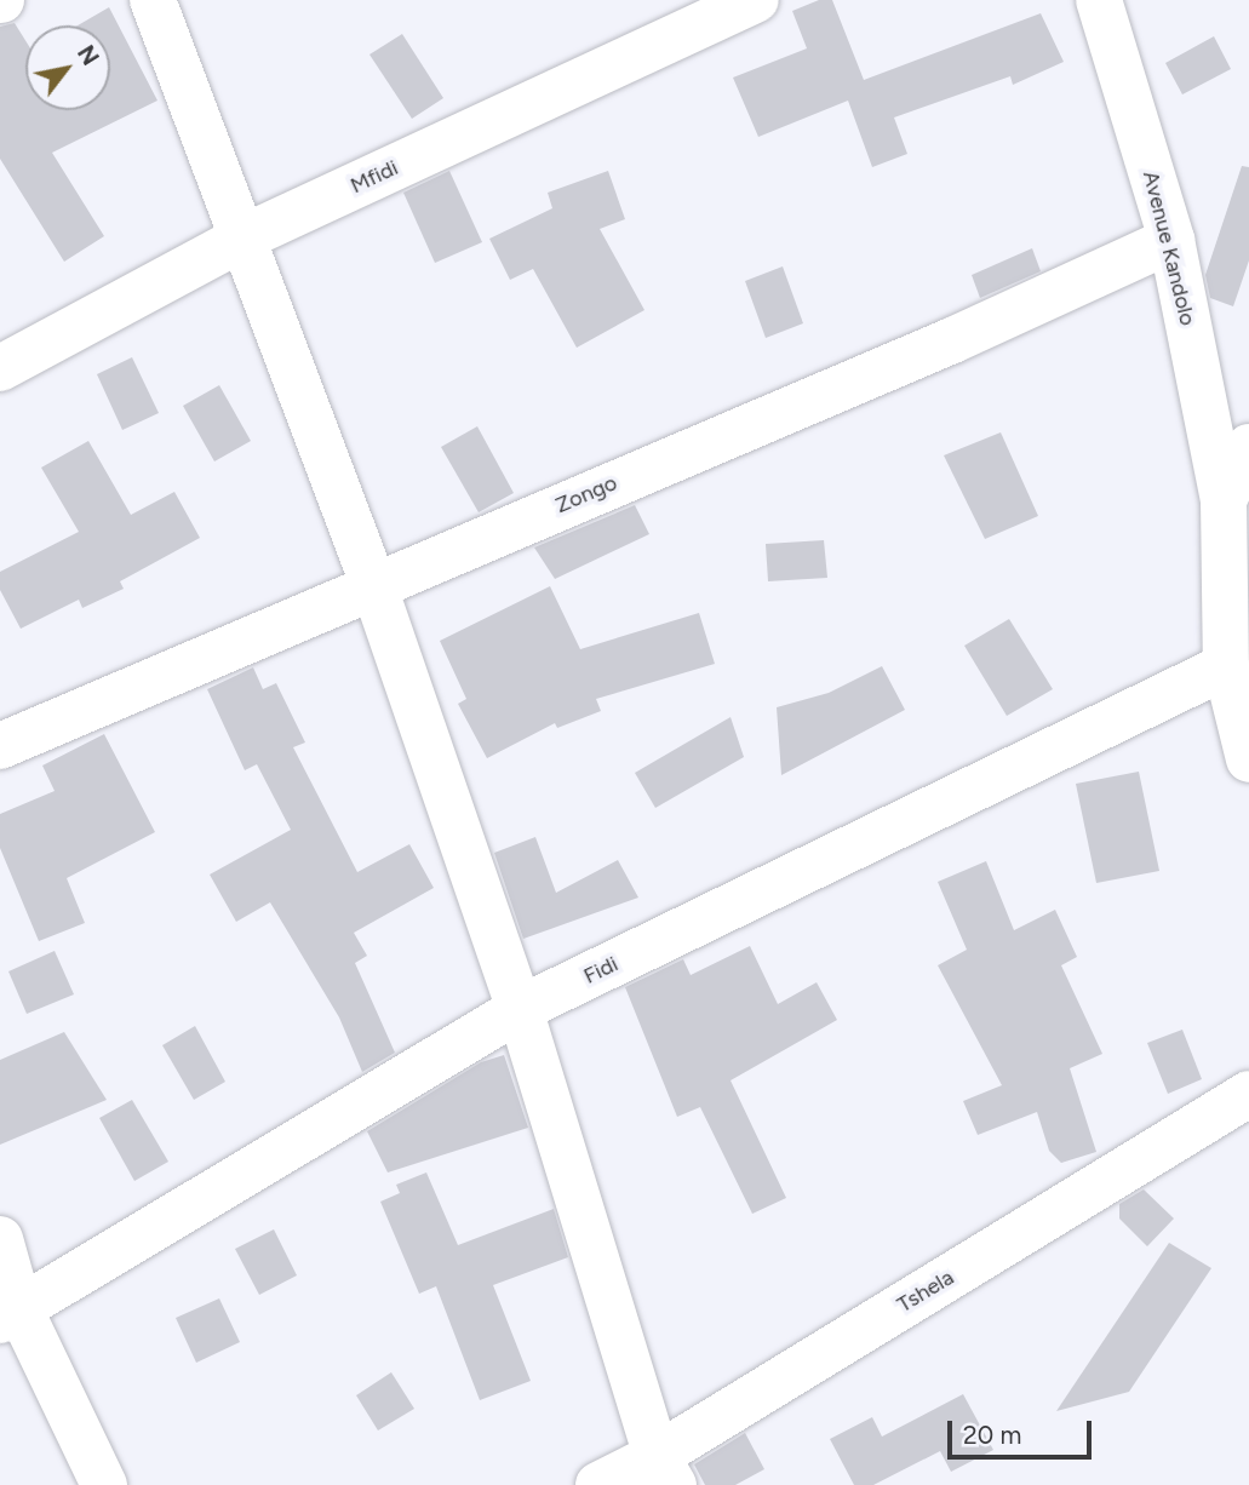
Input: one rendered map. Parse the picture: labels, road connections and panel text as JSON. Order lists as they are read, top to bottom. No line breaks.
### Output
{"streets":{"street":["Mfidi","Avenue Kandolo","Zongo","Fidi","Tshela"]},"crossings":[["Avenue Kandolo","Zongo"],["Avenue Kandolo","Fidi"]],"scale_bar":"20 m","north":"top right"}
